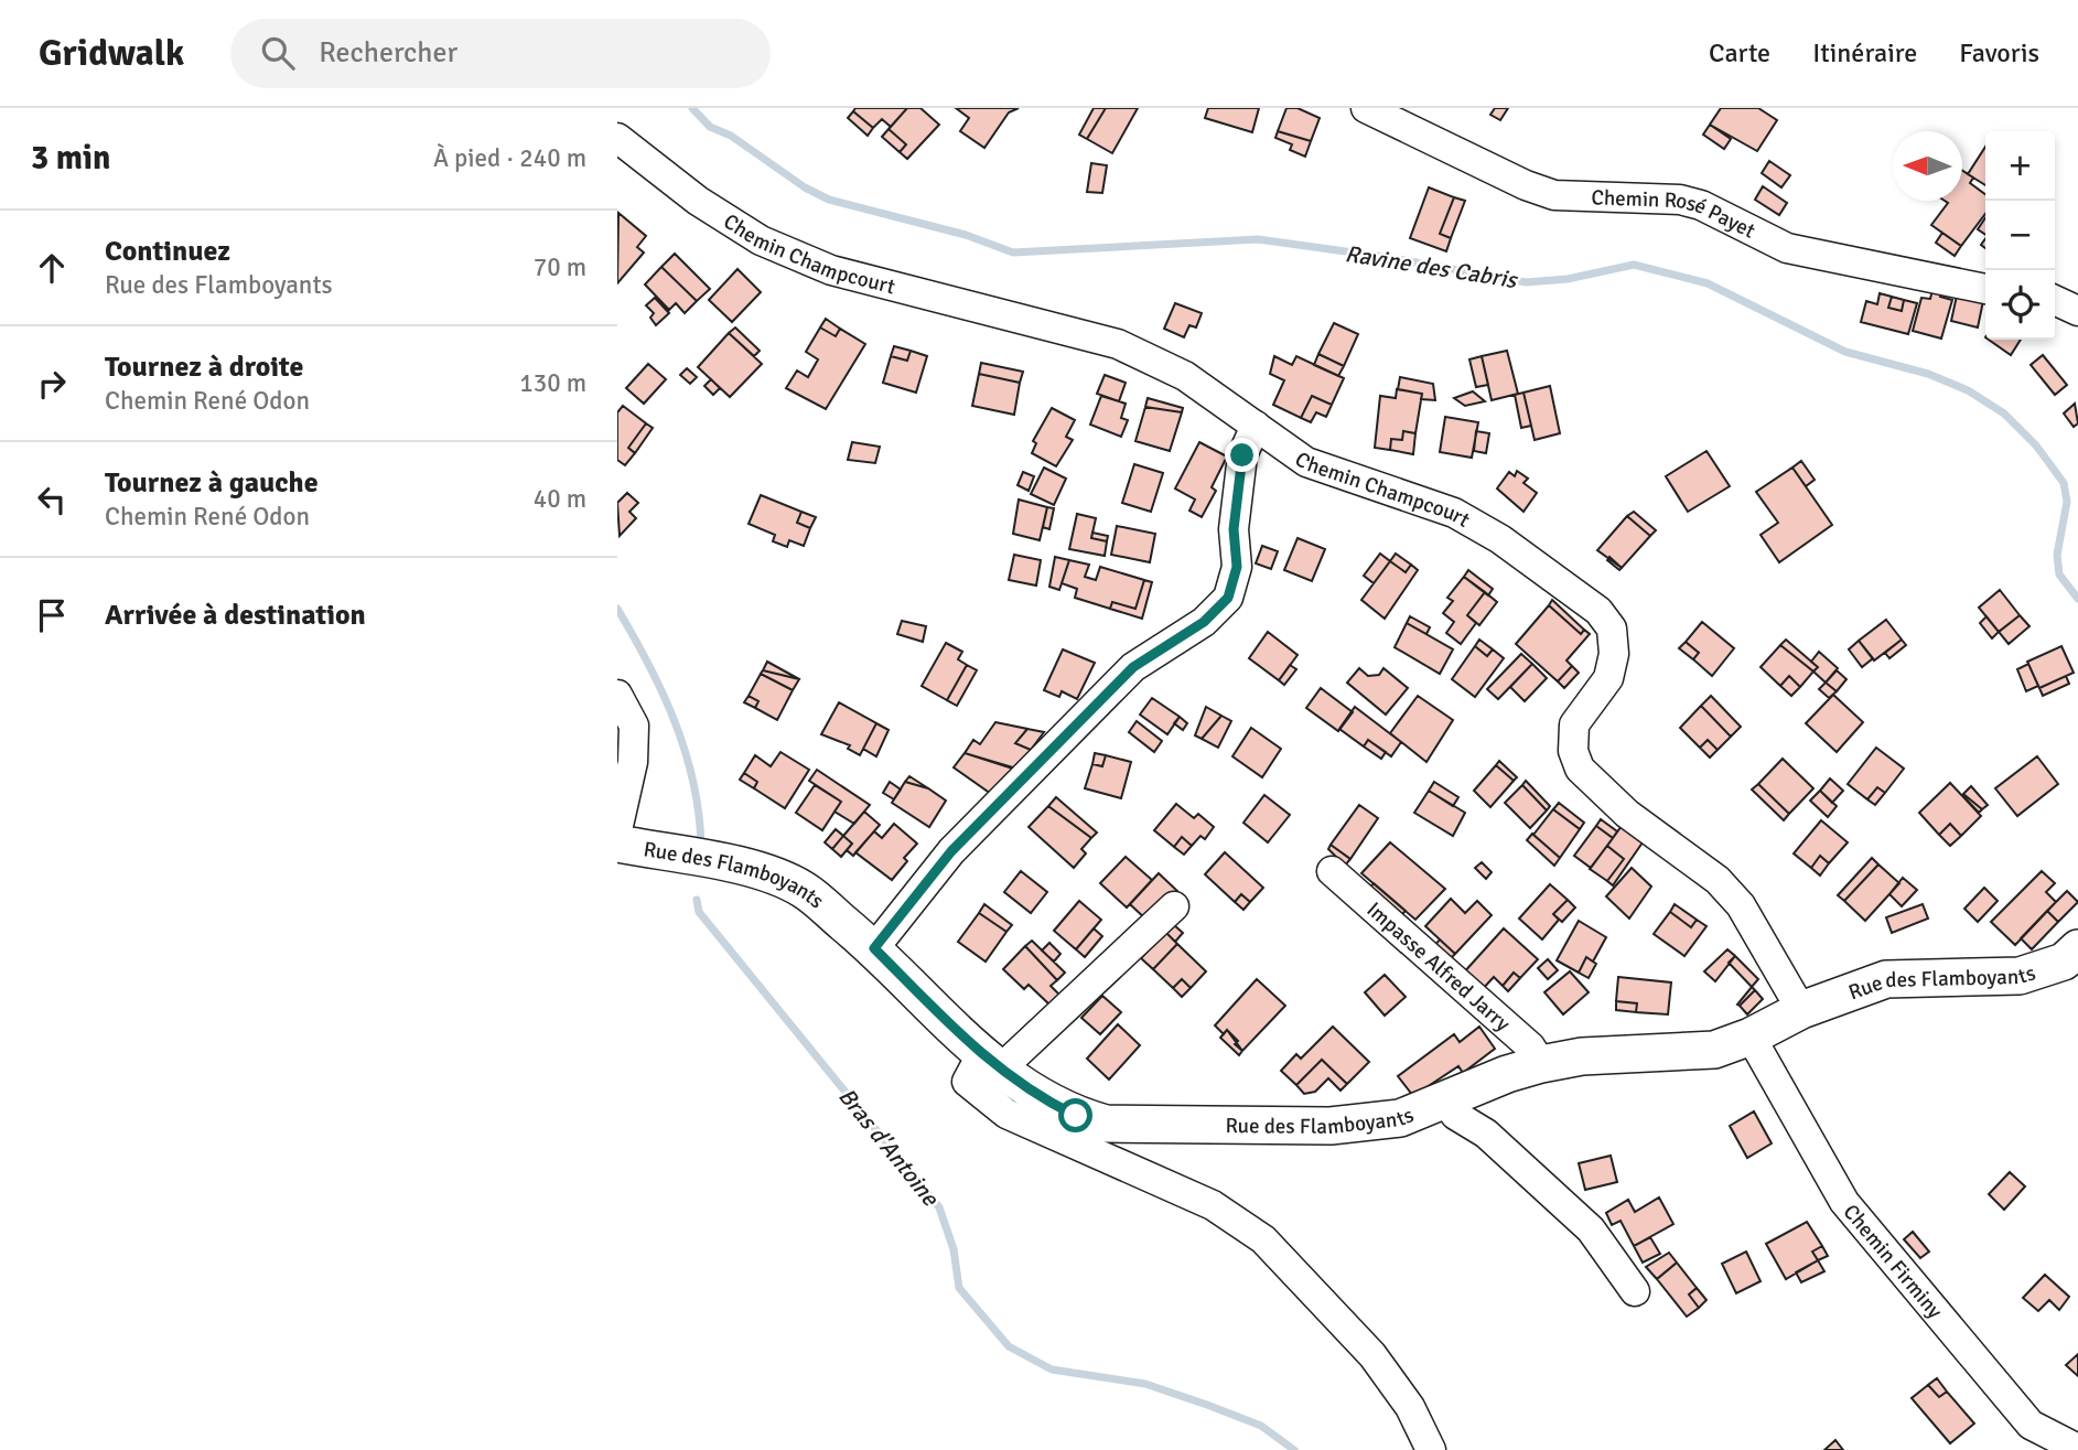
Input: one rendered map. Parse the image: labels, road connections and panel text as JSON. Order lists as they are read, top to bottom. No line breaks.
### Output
{"streets":{"main road":["Rue des Flamboyants"],"street":["Chemin Rosé Payet","Chemin Champcourt","Impasse Alfred Jarry","Chemin Firminy"]},"crossings":[["Chemin Champcourt","Rue des Flamboyants"],["Rue des Flamboyants","Impasse Alfred Jarry"],["Rue des Flamboyants","Chemin Firminy"]],"water":["Ravine des Cabris","Bras d'Antoine"],"north":"left","page":{"header":"Gridwalk","search":"Rechercher","nav":["Carte","Itinéraire","Favoris"],"heading":["3 min","À pied · 240 m"],"map_buttons":["+","−"],"list":[["Continuez","Rue des Flamboyants","70 m"],["Tournez à droite","Chemin René Odon","130 m"],["Tournez à gauche","Chemin René Odon","40 m"],"Arrivée à destination"]}}
